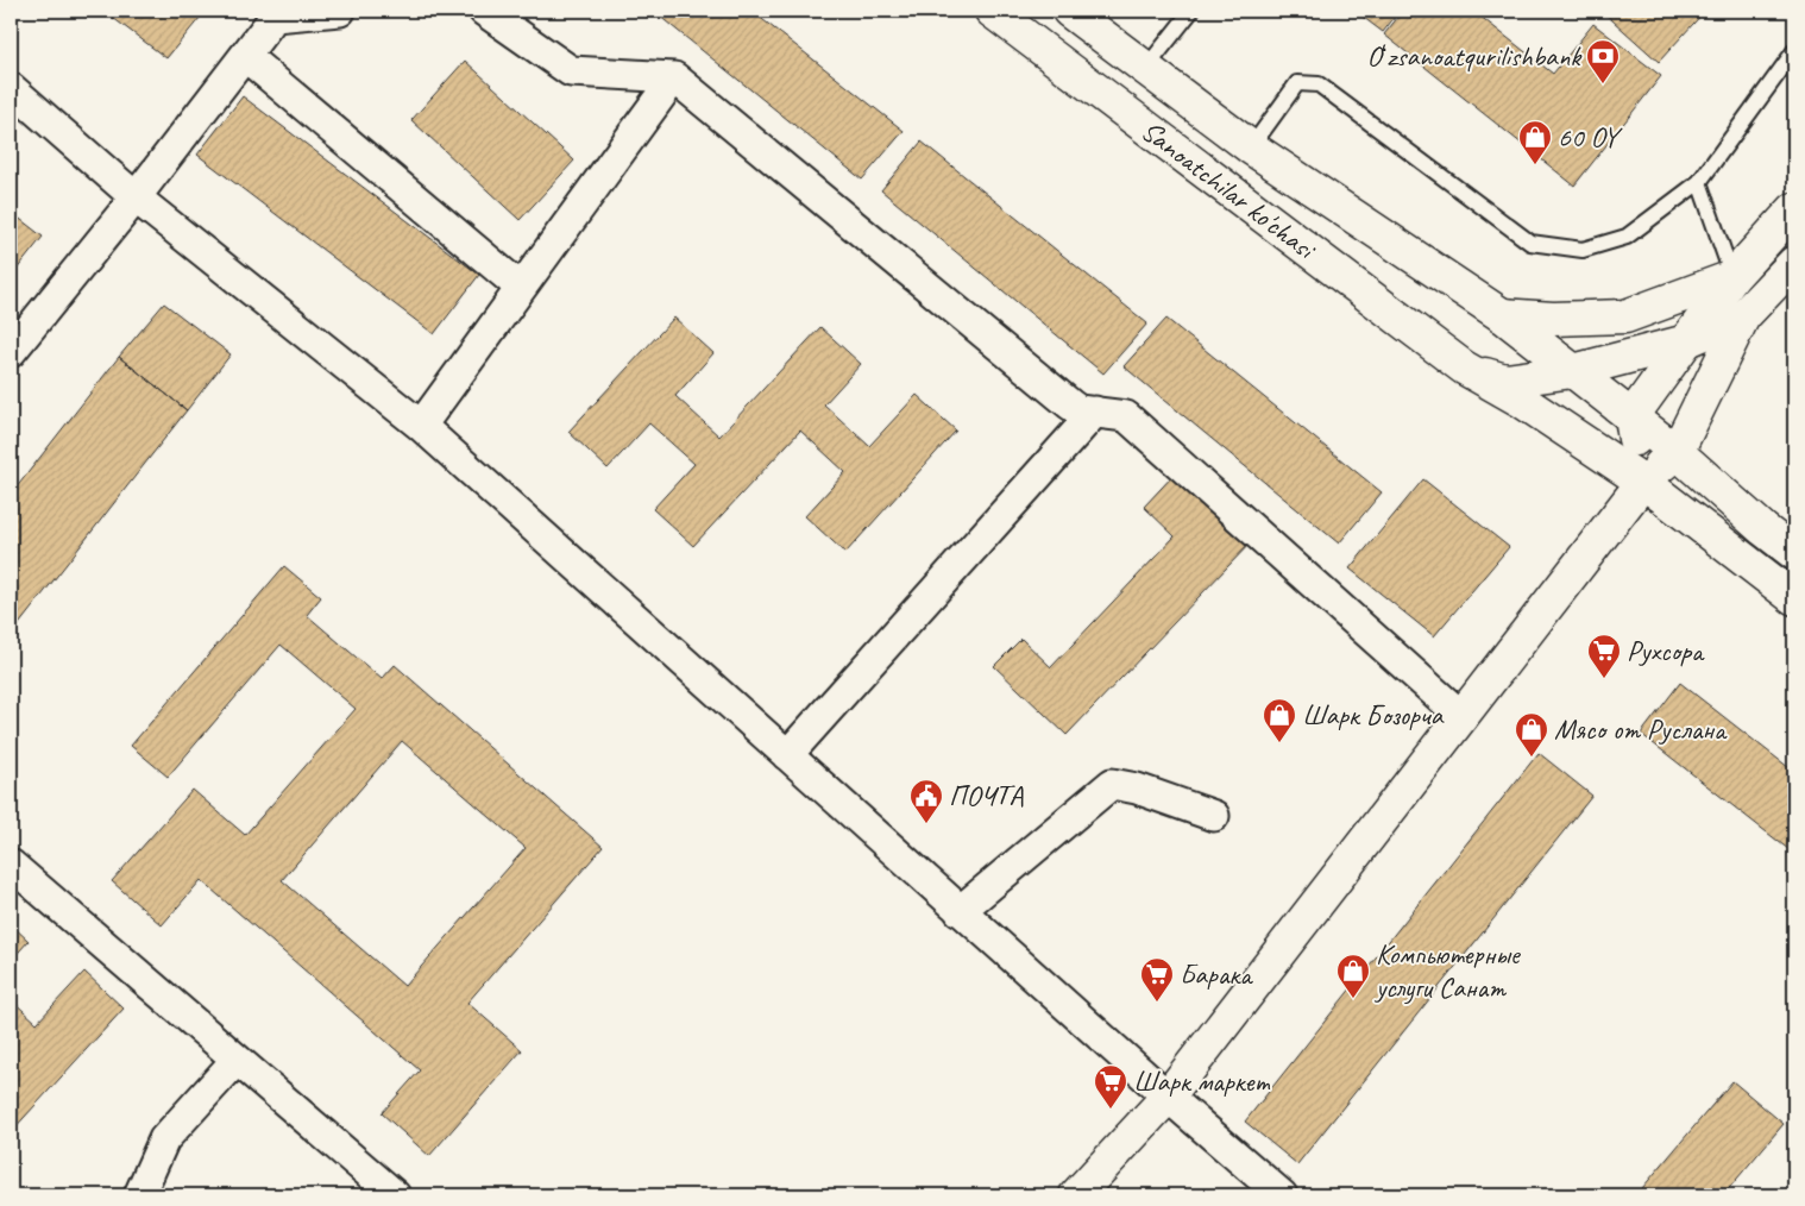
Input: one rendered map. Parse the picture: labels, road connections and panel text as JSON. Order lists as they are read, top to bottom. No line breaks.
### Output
{"streets":{"main road":["Sanoatchilar ko'chasi"]},"places":{"bank":["Oʻzsanoatqurilishbank"],"shop":["60 OY","Шарк Бозорча","Мясо от Руслана","Компьютерные услуги Санат"],"supermarket":["Рухсора","Барака","Шарк маркет"],"public building":["ПОЧТА"]}}
